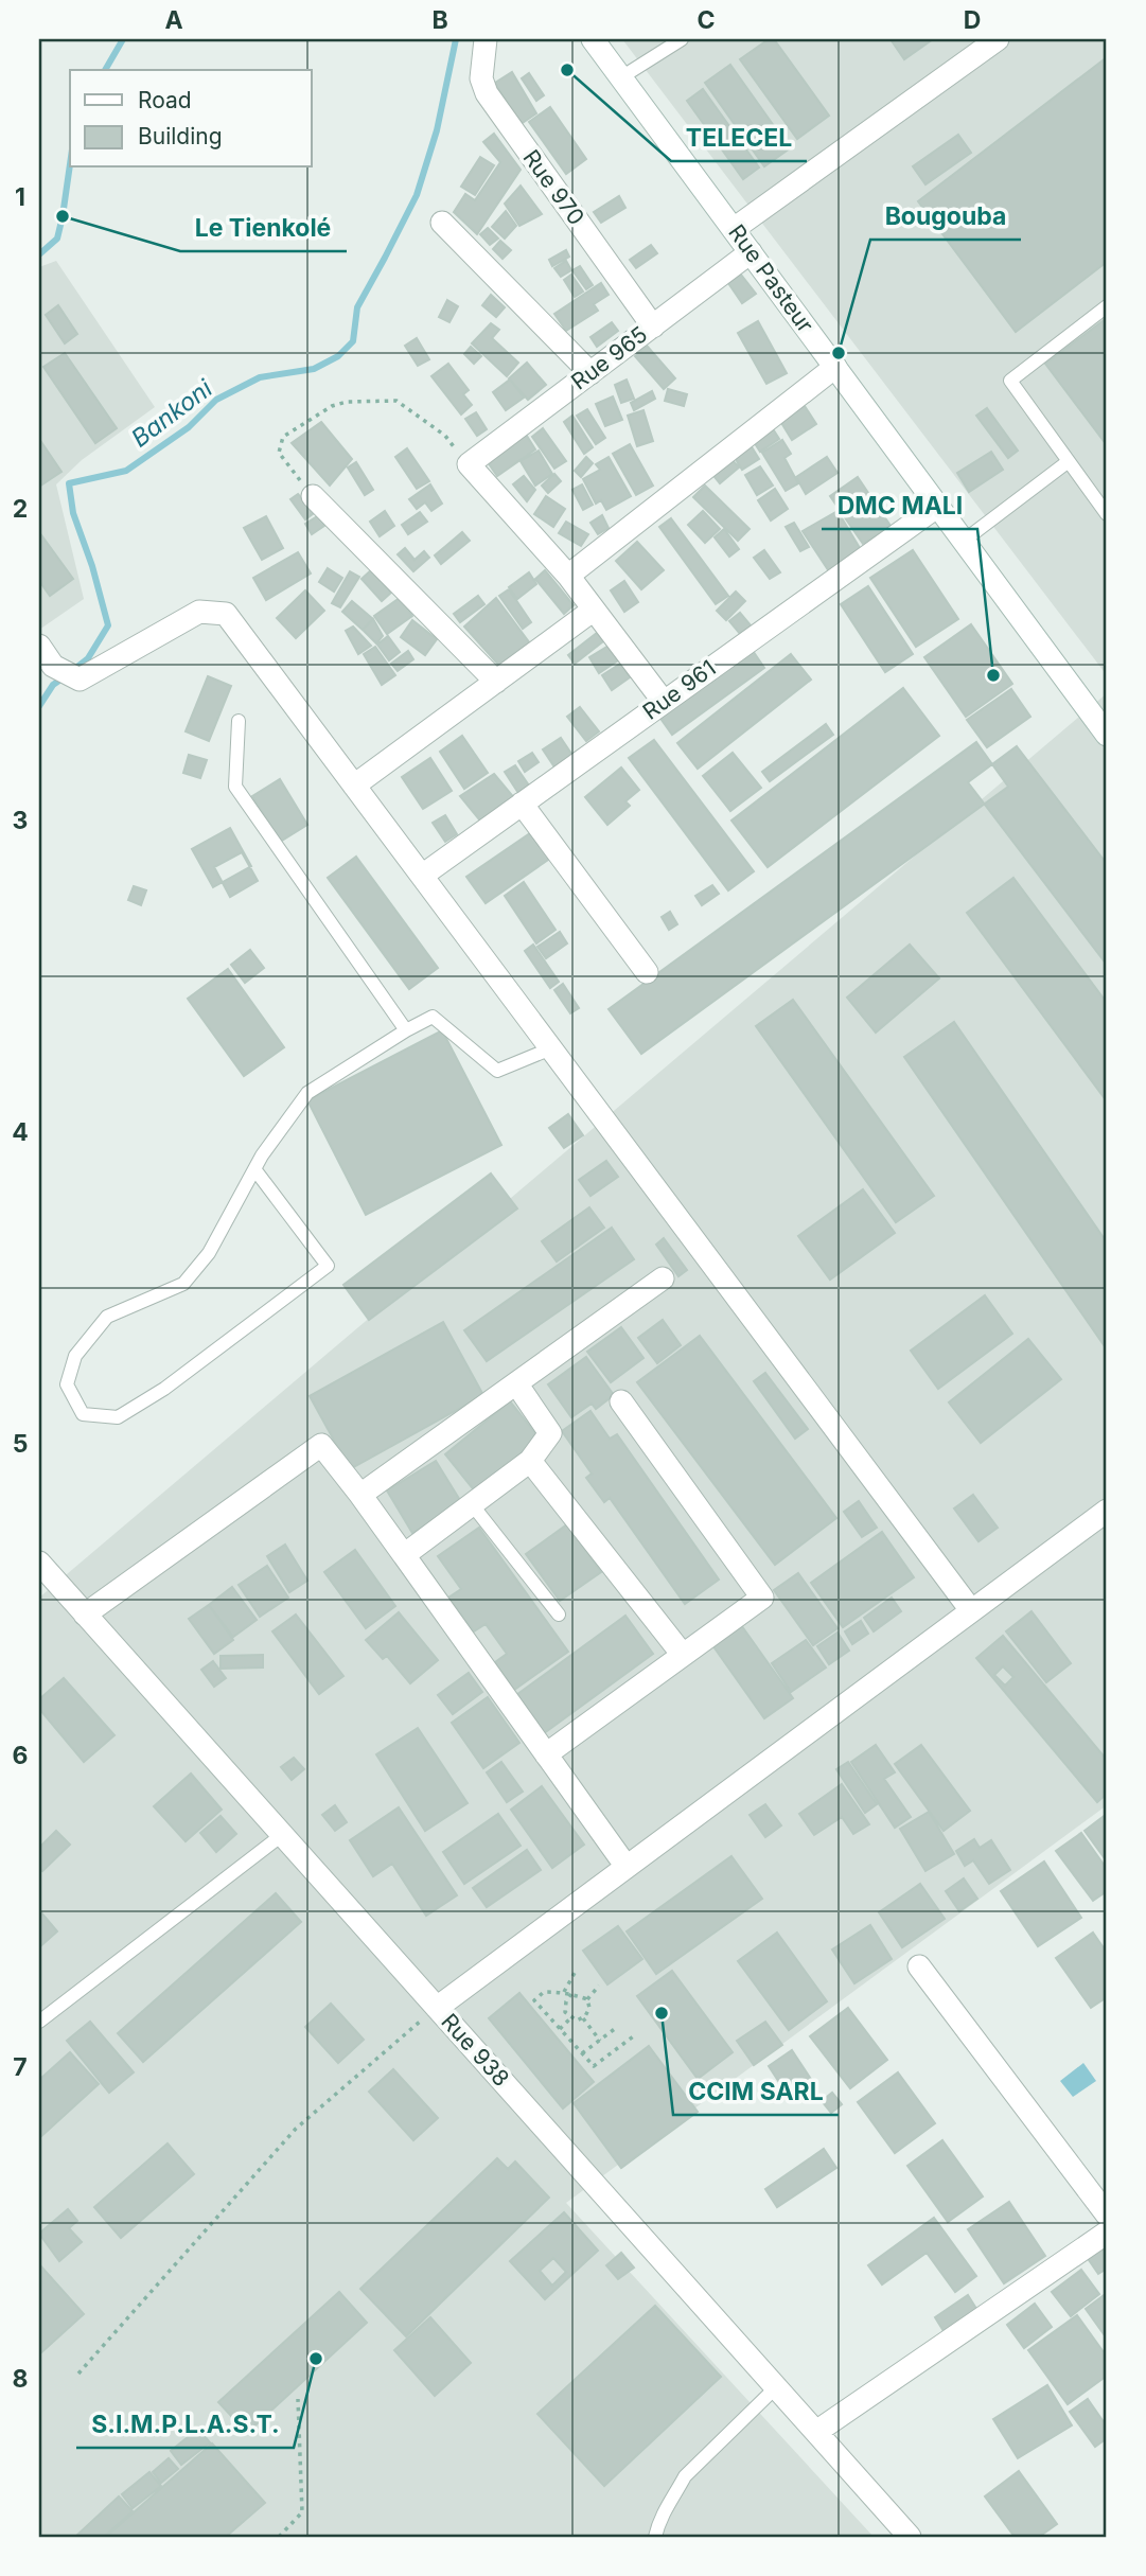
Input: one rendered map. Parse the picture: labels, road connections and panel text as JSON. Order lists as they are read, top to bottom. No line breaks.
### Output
{"streets":{"street":["Rue 970","Rue Pasteur","Rue 965","Rue 961","Rue 938"]},"crossings":[["Rue 970","Rue 965"],["Rue Pasteur","Rue 965"],["Rue Pasteur","Rue 961"]],"water":["Bankoni"],"places":["TELECEL","Le Tienkolé","Bougouba","DMC MALI","CCIM SARL","S.I.M.P.L.A.S.T."],"legend":["Road","Building"],"grid":{"columns":["A","B","C","D"],"rows":["1","2","3","4","5","6","7","8"]}}
